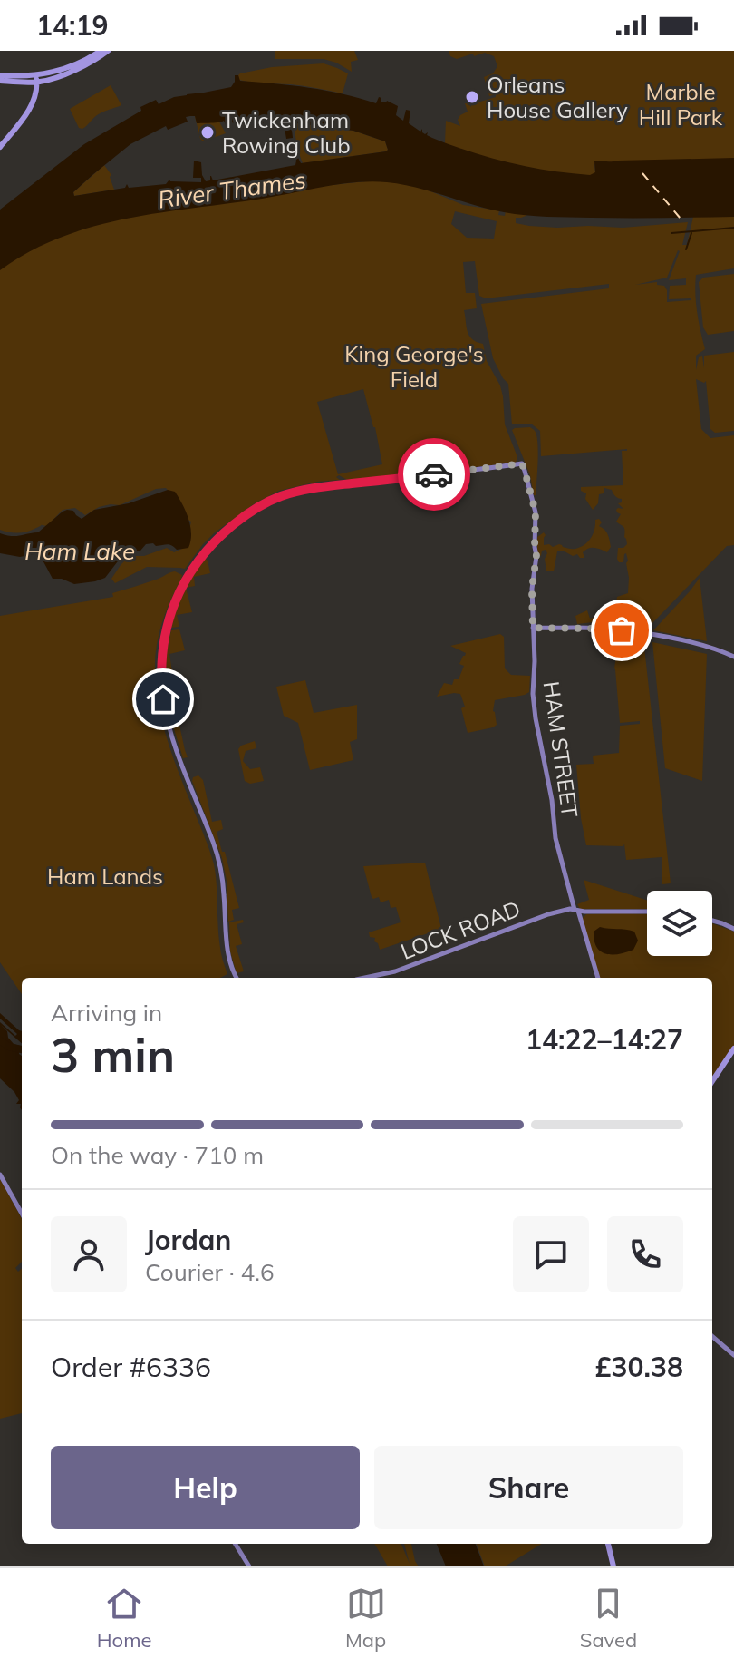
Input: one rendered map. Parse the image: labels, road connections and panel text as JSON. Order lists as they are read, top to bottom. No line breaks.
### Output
{"streets":{"street":["HAM STREET","LOCK ROAD"]},"crossings":[["HAM STREET","LOCK ROAD"]],"water":["River Thames","Ham Lake"],"parks":["Marble Hill Park","King George's Field","Ham Lands"],"places":["Orleans House Gallery","Twickenham Rowing Club"],"page":{"status":"14:19","heading":["3 min","Arriving in","14:22–14:27"],"panel":["Jordan","Courier · 4.6","Order #6336","£30.38"],"bar":"On the way · 710 m","buttons":["Help","Share"],"tabs":["Home","Map","Saved"]}}
